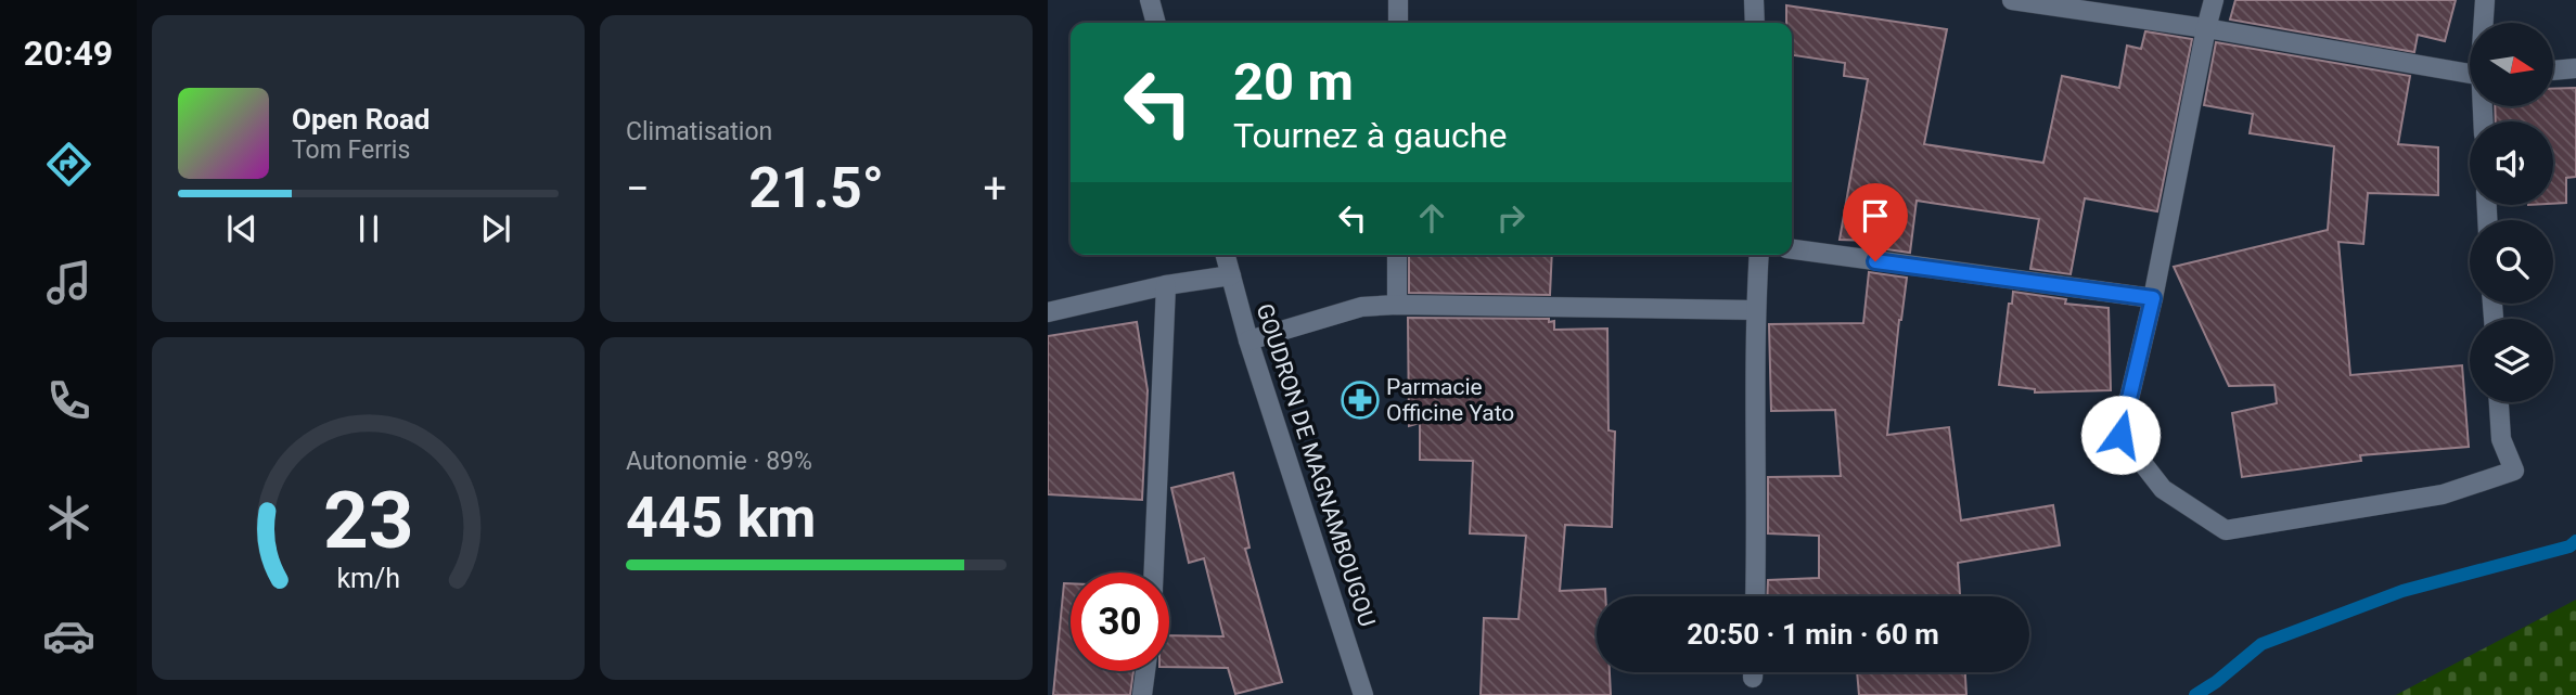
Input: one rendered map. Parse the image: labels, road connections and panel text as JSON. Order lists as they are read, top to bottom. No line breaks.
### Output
{"streets":{"street":["GOUDRON DE MAGNAMBOUGOU"]},"places":{"pharmacy":["Parmacie Officine Yato"]},"north":"right","page":{"tabs":"20:49","tile":["Climatisation",["Autonomie · 89%","445 km"]],"turn":["20 m","Tournez à gauche"],"song":["Open Road","Tom Ferris"],"heat":["−","21.5°","+"],"limit":"30","trip":"20:50 · 1 min · 60 m","gauge":["23","km/h"]}}
